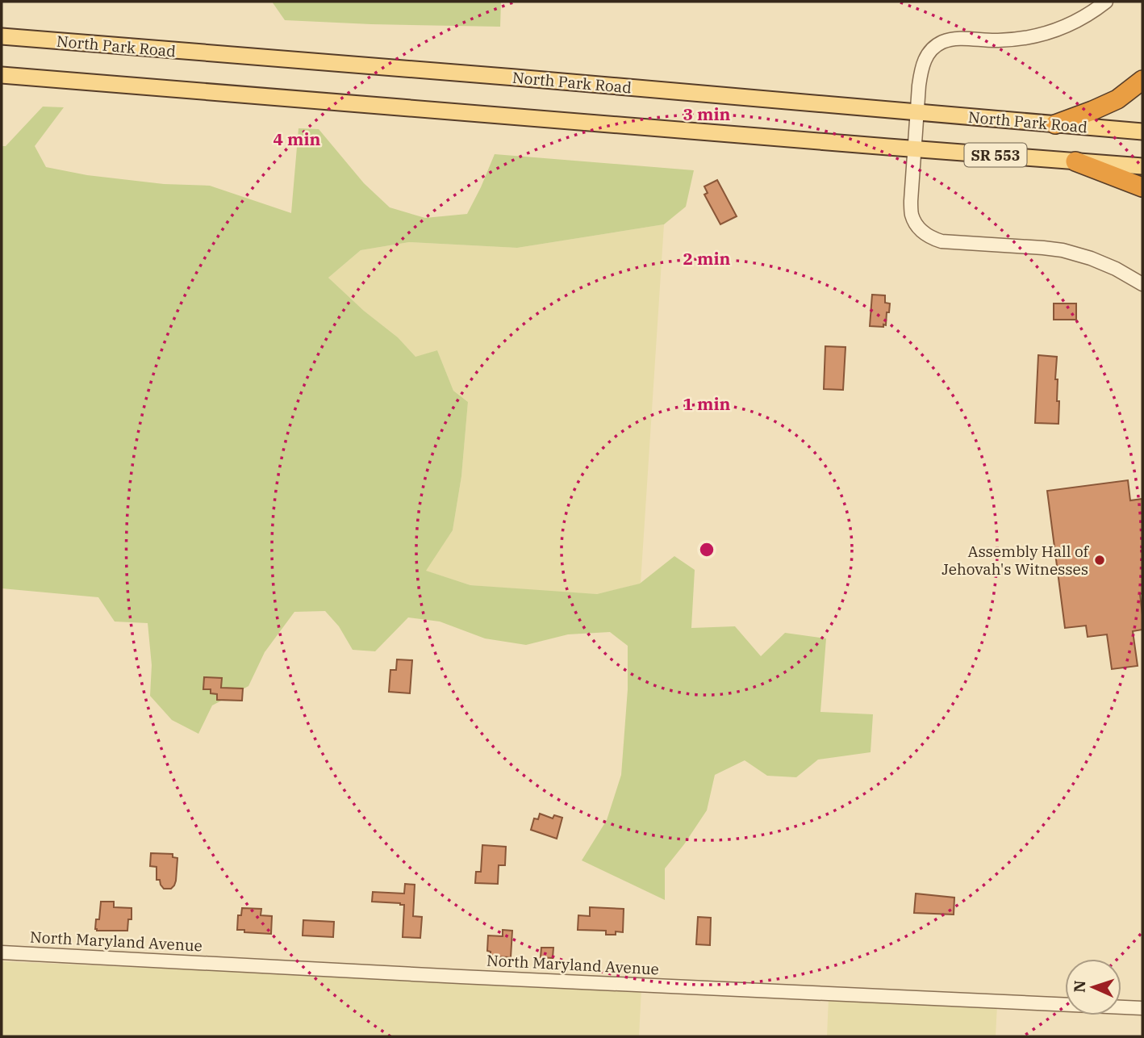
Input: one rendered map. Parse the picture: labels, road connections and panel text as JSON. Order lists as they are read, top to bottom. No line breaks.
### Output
{"streets":{"main road":["North Park Road","SR 553"],"street":["North Maryland Avenue"]},"places":["Assembly Hall of Jehovah's Witnesses"],"north":"left","rings":["3 min","4 min","2 min","1 min"]}
